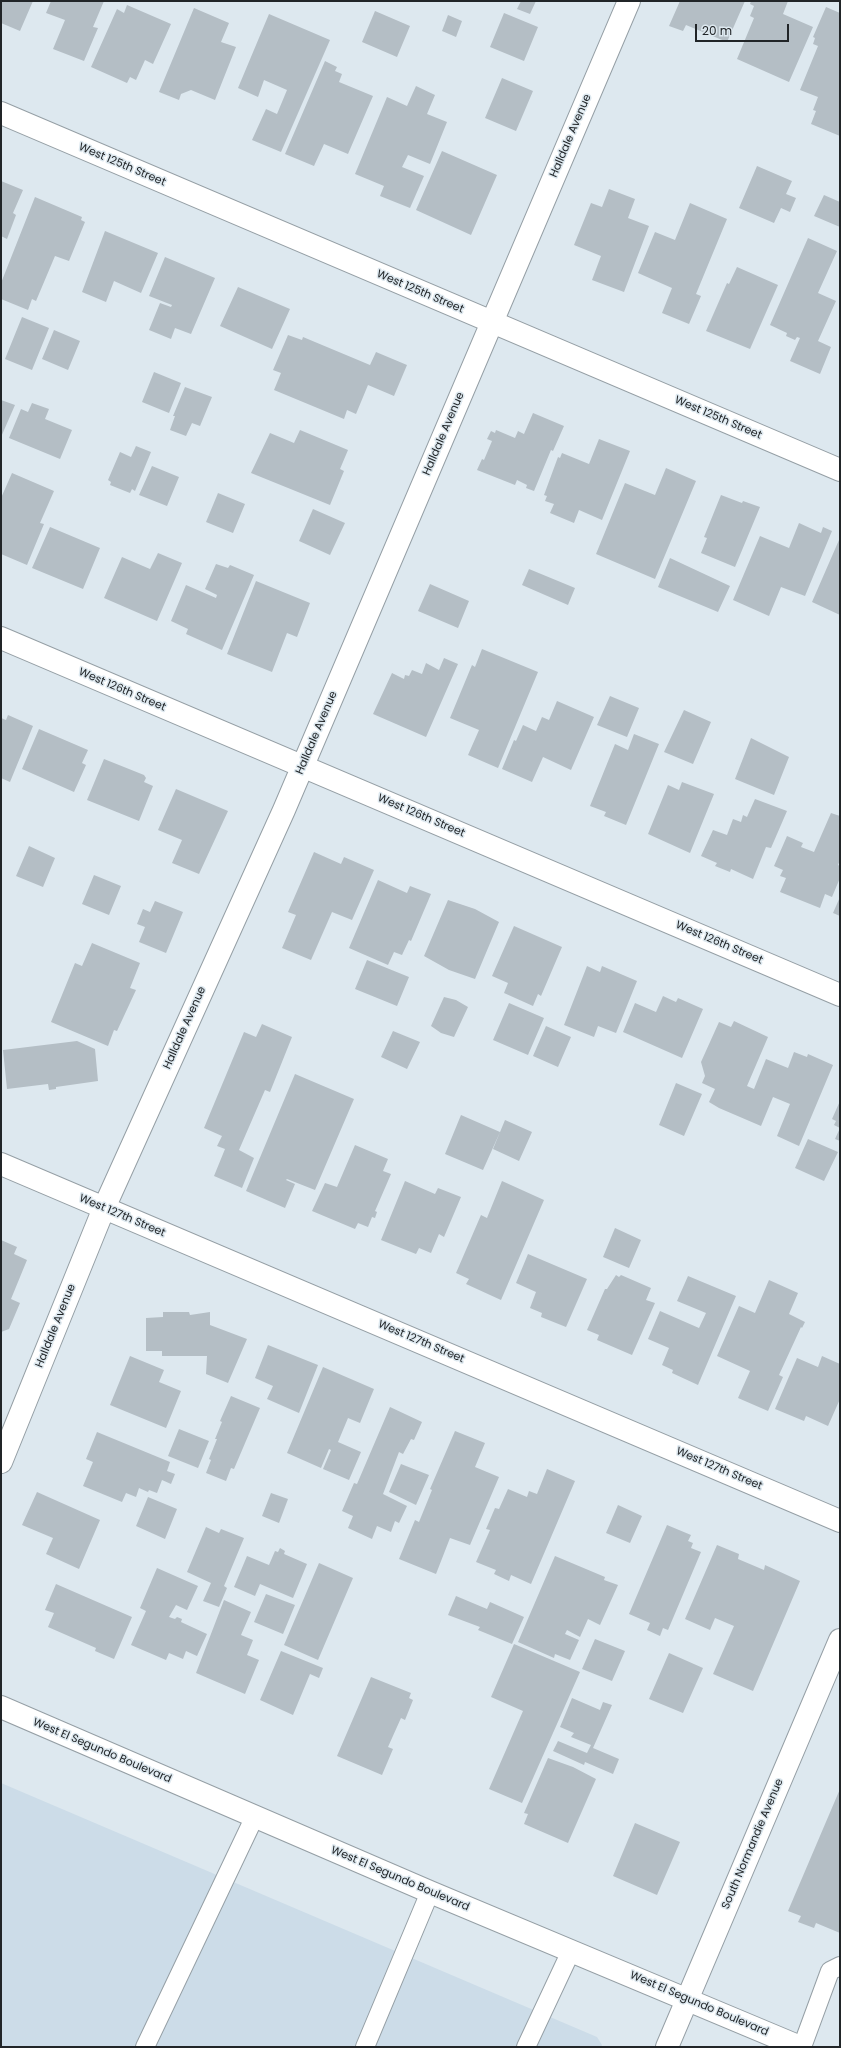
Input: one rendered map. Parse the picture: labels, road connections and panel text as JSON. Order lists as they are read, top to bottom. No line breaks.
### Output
{"streets":{"street":["Halldale Avenue","West 125th Street","West 126th Street","West 127th Street","West El Segundo Boulevard","South Normandie Avenue"]},"crossings":[["Halldale Avenue","West 125th Street"],["Halldale Avenue","West 126th Street"],["Halldale Avenue","West 127th Street"],["West El Segundo Boulevard","South Normandie Avenue"]],"scale_bar":"20 m"}
